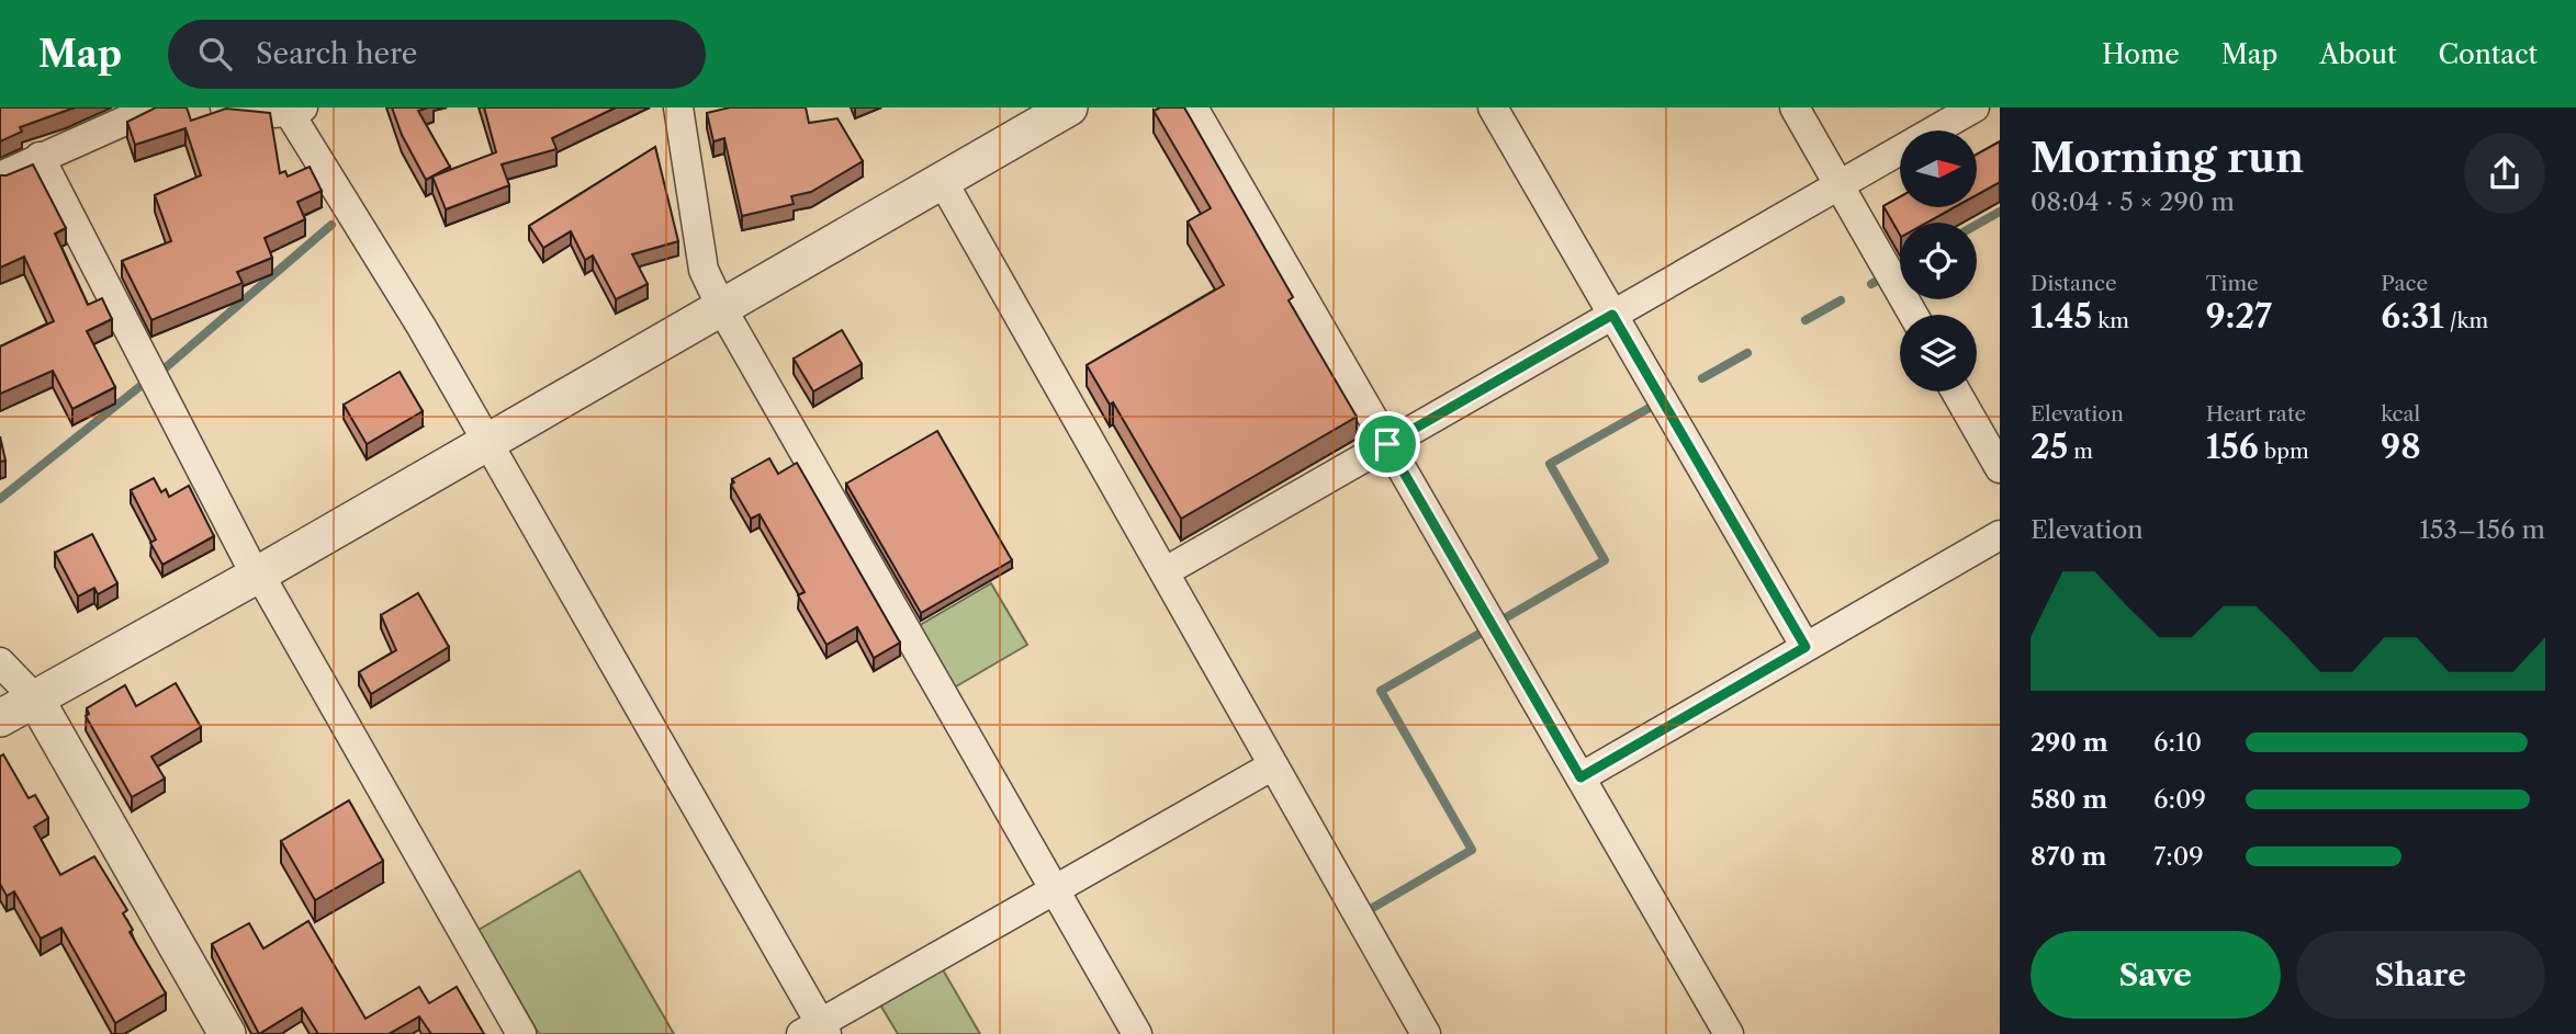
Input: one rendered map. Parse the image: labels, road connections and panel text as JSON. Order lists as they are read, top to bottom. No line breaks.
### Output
{"north":"right","page":{"header":"Map","search":"Search here","nav":["Home","Map","About","Contact"],"heading":["Morning run","08:04 · 5 × 290 m"],"stats":[["Distance","1.45 km"],["Time","9:27"],["Pace","6:31 /km"],["Elevation","25 m"],["Heart rate","156 bpm"],["kcal","98"]],"chart":["Elevation","153–156 m"],"list":[{"name":"290 m","note":"6:10"},{"name":"580 m","note":"6:09"},{"name":"870 m","note":"7:09"}],"buttons":["Save","Share"]}}
